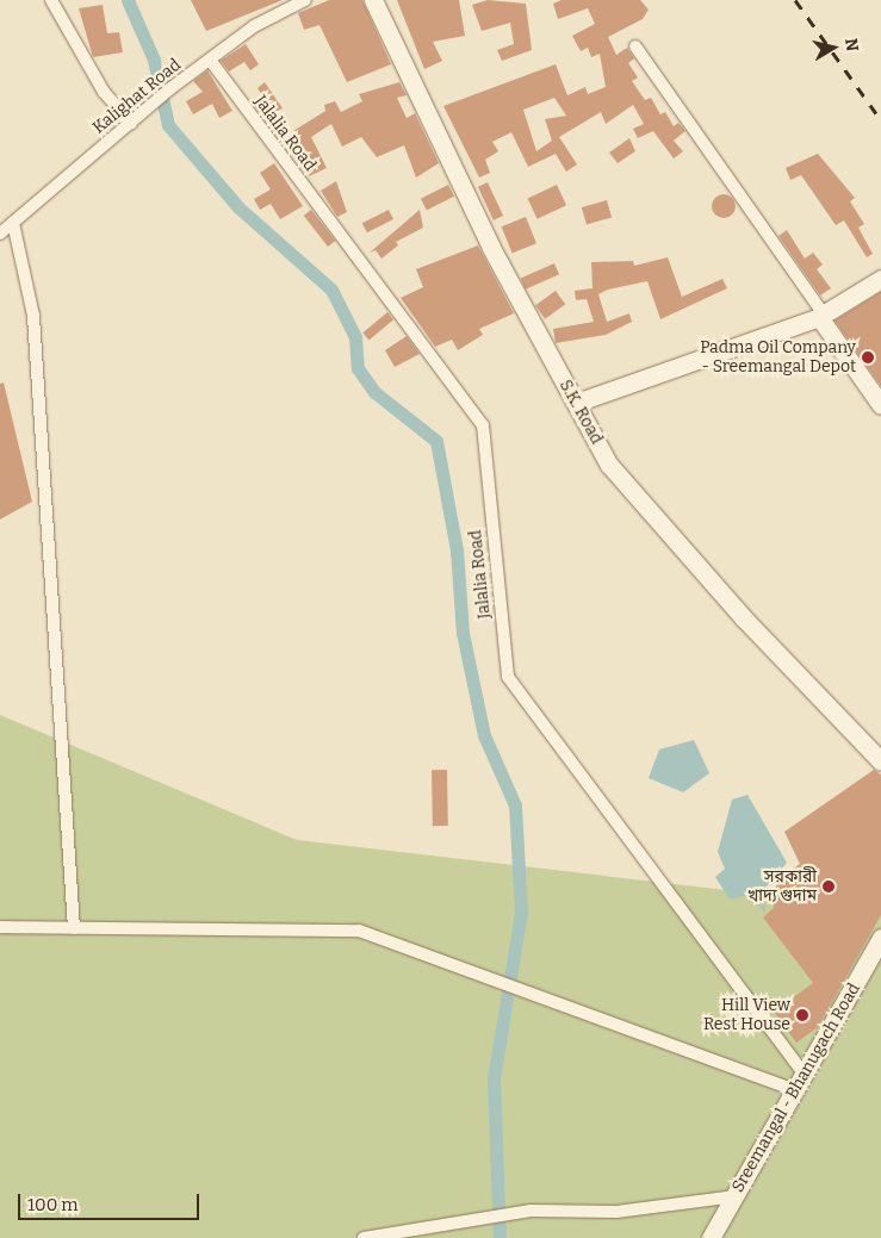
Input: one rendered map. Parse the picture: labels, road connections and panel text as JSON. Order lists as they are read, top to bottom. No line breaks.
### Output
{"streets":{"main road":["S.K. Road","Sreemangal - Bhanugach Road"],"street":["Kalighat Road","Jalalia Road"]},"crossings":[["Kalighat Road","Jalalia Road"],["Jalalia Road","Sreemangal - Bhanugach Road"]],"places":["Padma Oil Company - Sreemangal Depot","সরকারী খাদ্য গুদাম","Hill View Rest House"],"scale_bar":"100 m","north":"right"}
